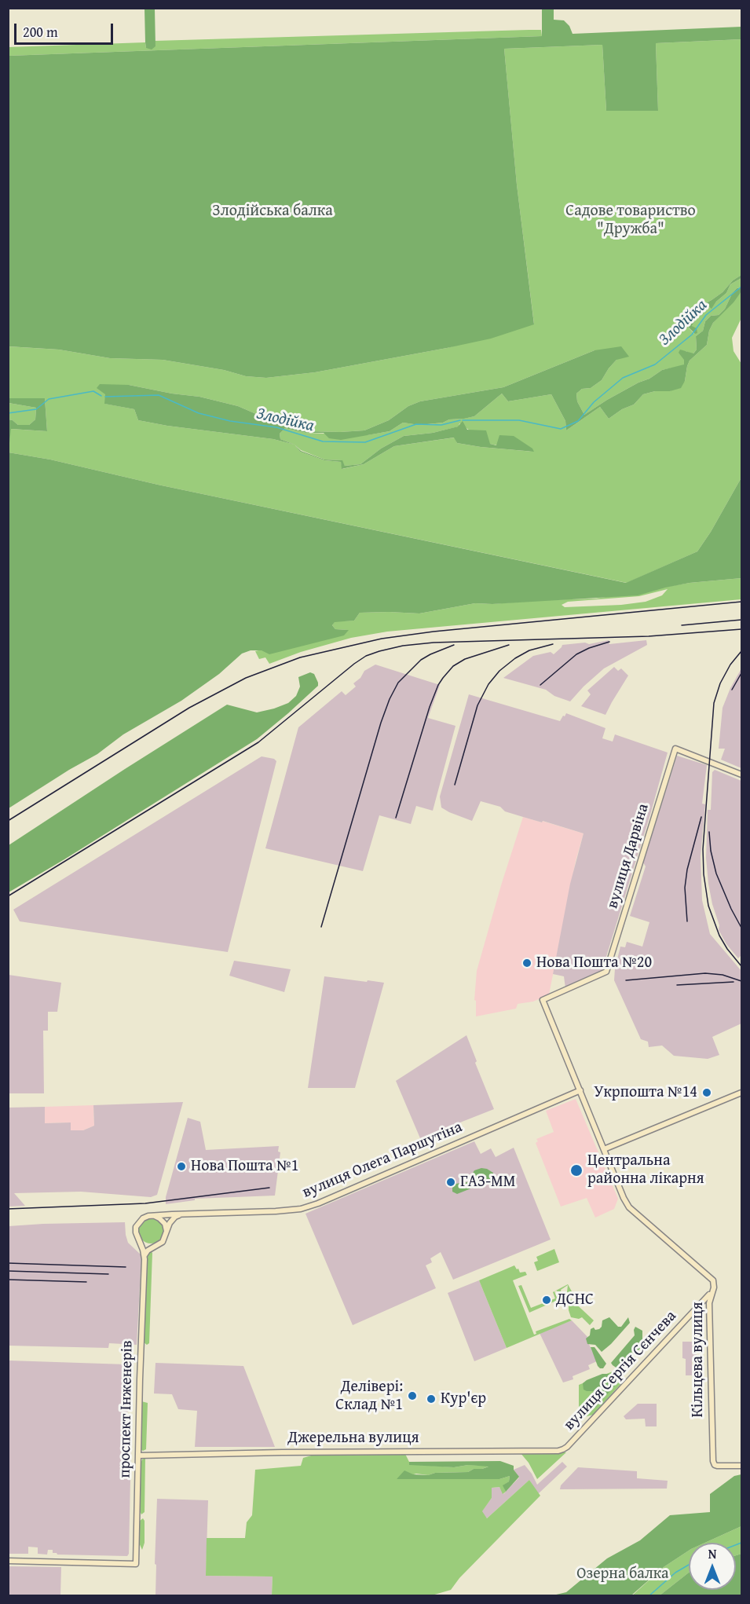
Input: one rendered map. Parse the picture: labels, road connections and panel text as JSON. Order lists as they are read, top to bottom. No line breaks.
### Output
{"streets":{"street":["вулиця Дарвіна","вулиця Олега Паршутіна","Кільцева вулиця","вулиця Сергія Сєнчева","проспект Інженерів","Джерельна вулиця"]},"crossings":[["вулиця Дарвіна","Кільцева вулиця"],["вулиця Олега Паршутіна","Кільцева вулиця"],["вулиця Олега Паршутіна","проспект Інженерів"],["Кільцева вулиця","вулиця Сергія Сєнчева"],["вулиця Сергія Сєнчева","Джерельна вулиця"],["проспект Інженерів","Джерельна вулиця"]],"water":["Злодійка"],"parks":["Злодійська балка","Садове товариство \"Дружба\"","Озерна балка"],"places":["Нова Пошта №20","Укрпошта №14","Нова Пошта №1","Центральна районна лікарня","ГАЗ-ММ","ДСНС","Делівері: Склад №1","Кур'єр"],"scale_bar":"200 m","north":"top"}
